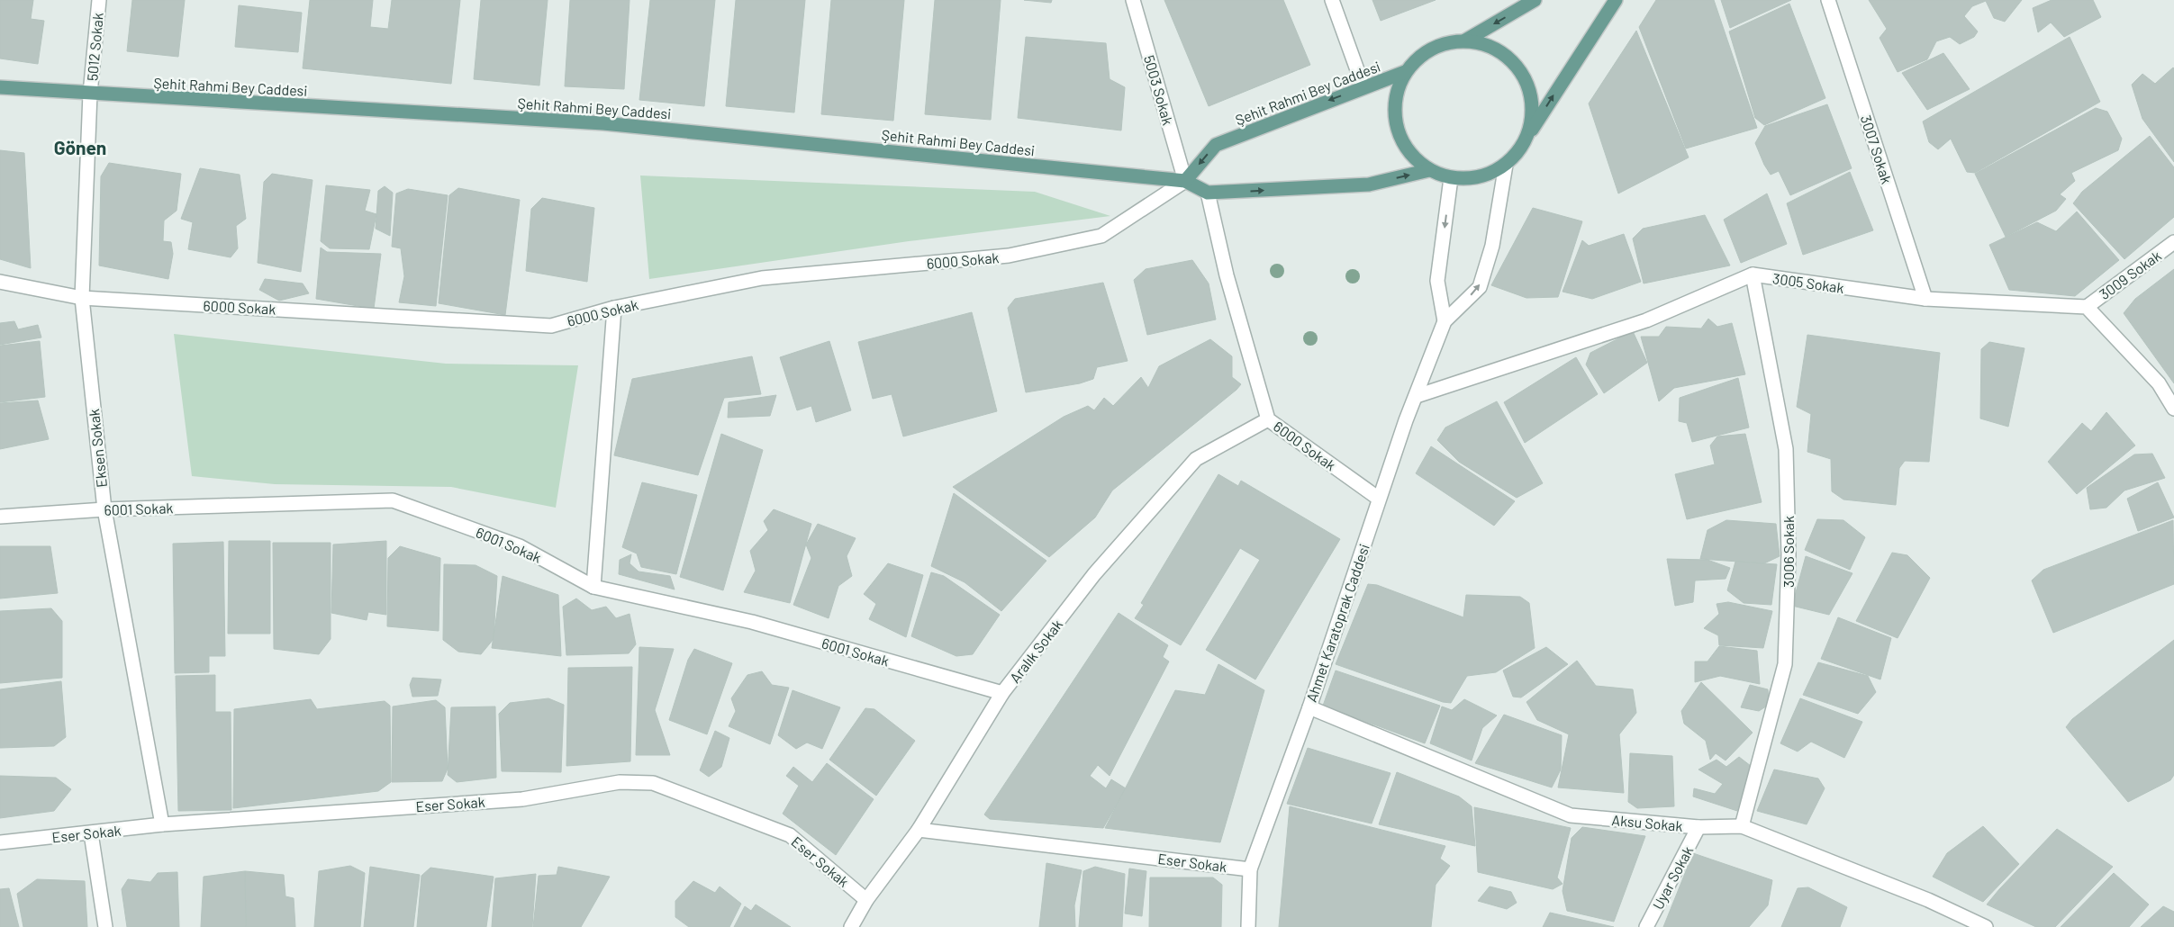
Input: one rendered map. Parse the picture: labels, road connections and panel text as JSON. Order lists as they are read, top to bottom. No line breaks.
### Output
{"streets":{"main road":["Şehit Rahmi Bey Caddesi"],"street":["5012 Sokak","5003 Sokak","3007 Sokak","6000 Sokak","3009 Sokak","3005 Sokak","Eksen Sokak","6001 Sokak","3006 Sokak","Ahmet Karatoprak Caddesi","Aralık Sokak","Eser Sokak","Aksu Sokak","Uyar Sokak"]},"crossings":[["5012 Sokak","Şehit Rahmi Bey Caddesi"],["5012 Sokak","Eksen Sokak"],["Şehit Rahmi Bey Caddesi","5003 Sokak"],["Şehit Rahmi Bey Caddesi","6000 Sokak"],["Şehit Rahmi Bey Caddesi","Eksen Sokak"],["Şehit Rahmi Bey Caddesi","Ahmet Karatoprak Caddesi"],["5003 Sokak","6000 Sokak"],["3007 Sokak","3005 Sokak"],["6000 Sokak","Eksen Sokak"],["6000 Sokak","Ahmet Karatoprak Caddesi"],["6000 Sokak","Aralık Sokak"],["3009 Sokak","3005 Sokak"],["3005 Sokak","3006 Sokak"],["3005 Sokak","Ahmet Karatoprak Caddesi"],["Eksen Sokak","6001 Sokak"],["Eksen Sokak","Eser Sokak"],["6001 Sokak","Aralık Sokak"],["3006 Sokak","Aksu Sokak"],["Ahmet Karatoprak Caddesi","Eser Sokak"],["Ahmet Karatoprak Caddesi","Aksu Sokak"],["Aralık Sokak","Eser Sokak"],["Aksu Sokak","Uyar Sokak"]],"districts":["Gönen"]}
